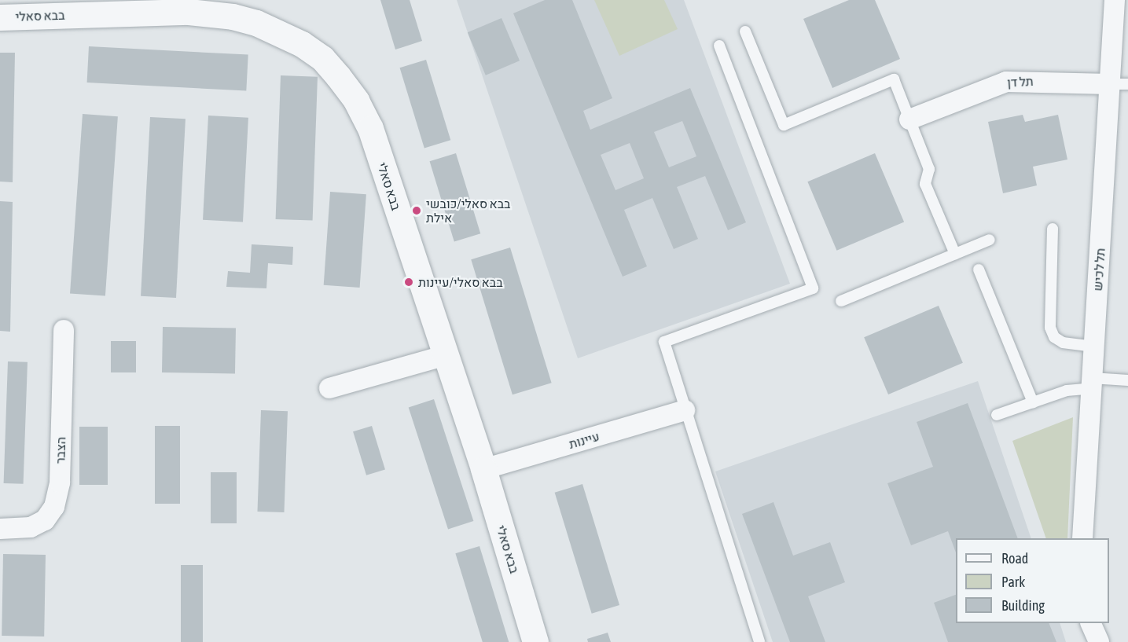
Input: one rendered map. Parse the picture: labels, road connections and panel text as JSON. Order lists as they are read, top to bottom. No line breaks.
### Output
{"streets":{"street":["בבא סאלי","תל דן","תל לכיש","עיינות","הצבר"]},"crossings":[["בבא סאלי","עיינות"],["תל דן","תל לכיש"]],"places":["בבא סאלי/כובשי אילת","בבא סאלי/עיינות"],"legend":["Road","Park","Building"]}
